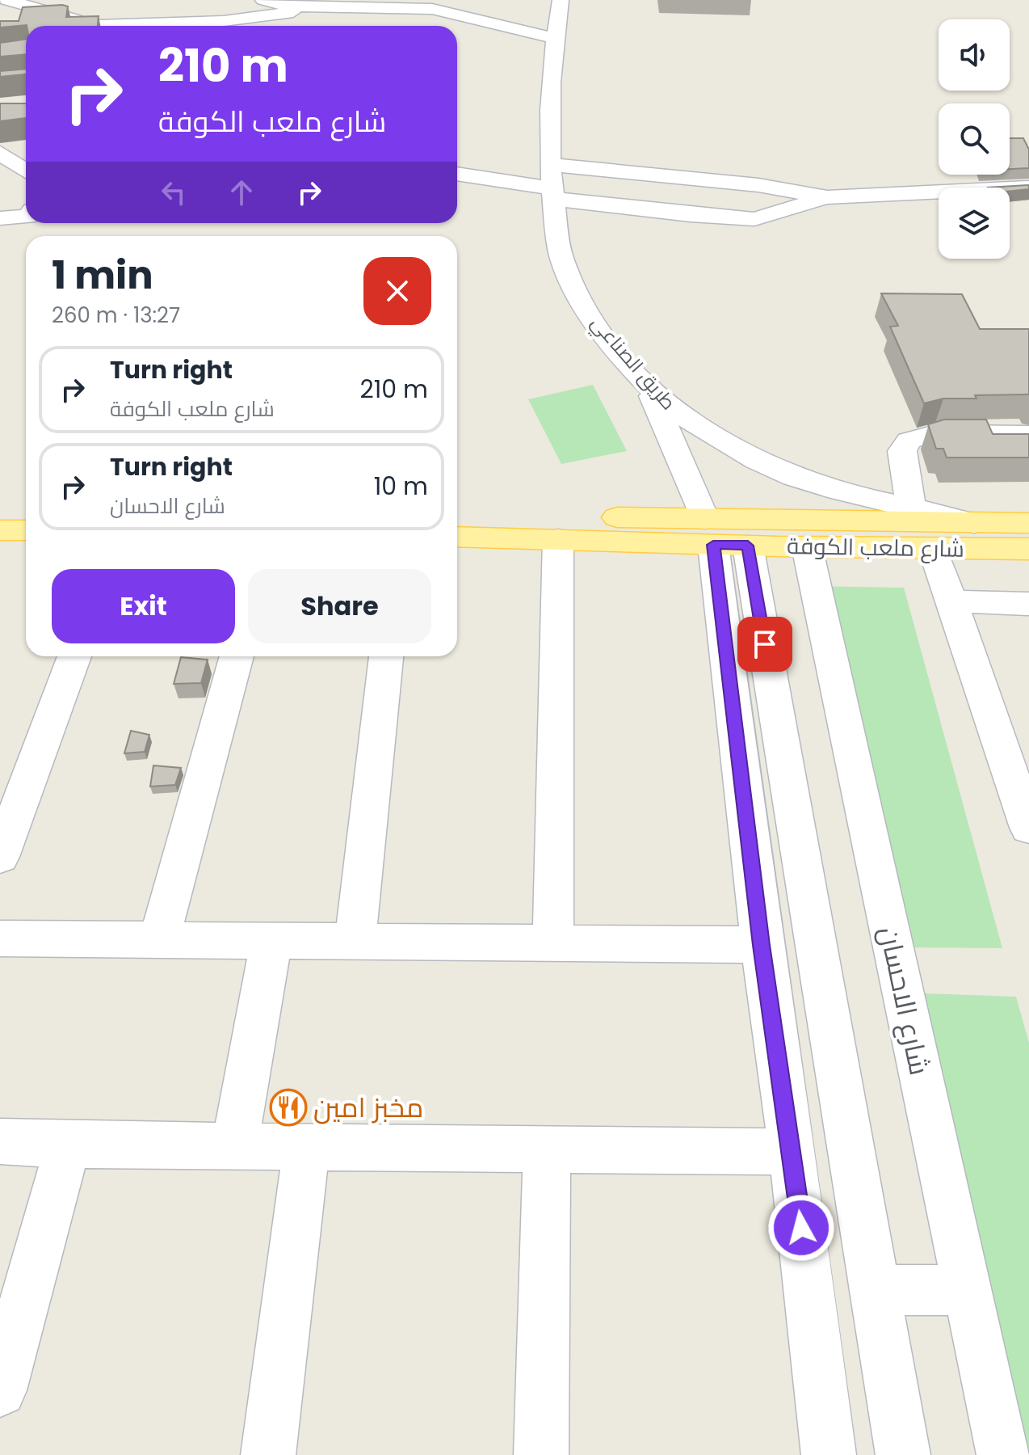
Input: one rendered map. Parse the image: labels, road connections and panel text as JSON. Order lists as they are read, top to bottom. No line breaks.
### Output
{"streets":{"main road":["شارع ملعب الكوفة"],"street":["طريق الصناعي","شارع الاحسان"]},"crossings":[["طريق الصناعي","شارع ملعب الكوفة"],["شارع ملعب الكوفة","شارع الاحسان"]],"places":{"restaurant":["مخبز امين"]},"page":{"turn":["210 m","شارع ملعب الكوفة"],"heading":["1 min","260 m · 13:27"],"list":[{"name":"Turn right","note":"شارع ملعب الكوفة","value":"210 m"},{"name":"Turn right","note":"شارع الاحسان","value":"10 m"}],"buttons":["Exit","Share"]}}
